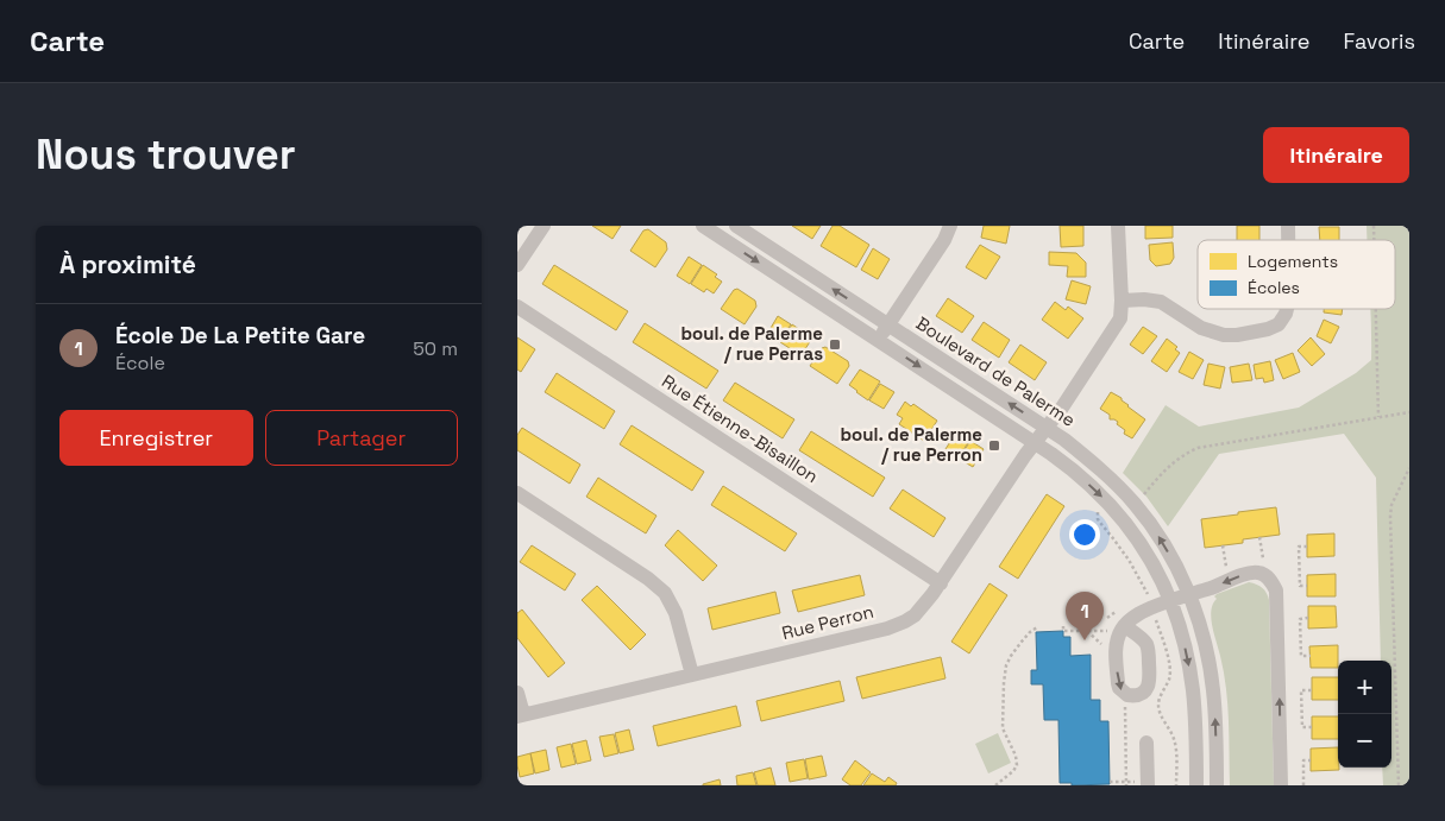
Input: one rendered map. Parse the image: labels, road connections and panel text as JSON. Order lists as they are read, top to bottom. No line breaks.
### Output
{"streets":{"street":["Boulevard de Palerme","Rue Étienne-Bisaillon","Rue Perron"]},"crossings":[["Boulevard de Palerme","Rue Perron"],["Rue Étienne-Bisaillon","Rue Perron"]],"places":{"transit":["boul. de Palerme / rue Perras","boul. de Palerme / rue Perron"]},"legend":["Logements","Écoles"],"page":{"header":"Carte","nav":["Carte","Itinéraire","Favoris"],"buttons":["Itinéraire",["Enregistrer","Partager"]],"title":"Nous trouver","heading":"À proximité","list":[{"mark":"1","name":"École De La Petite Gare","note":"École","value":"50 m"}],"pins":"1","map_buttons":["+","−"]}}
